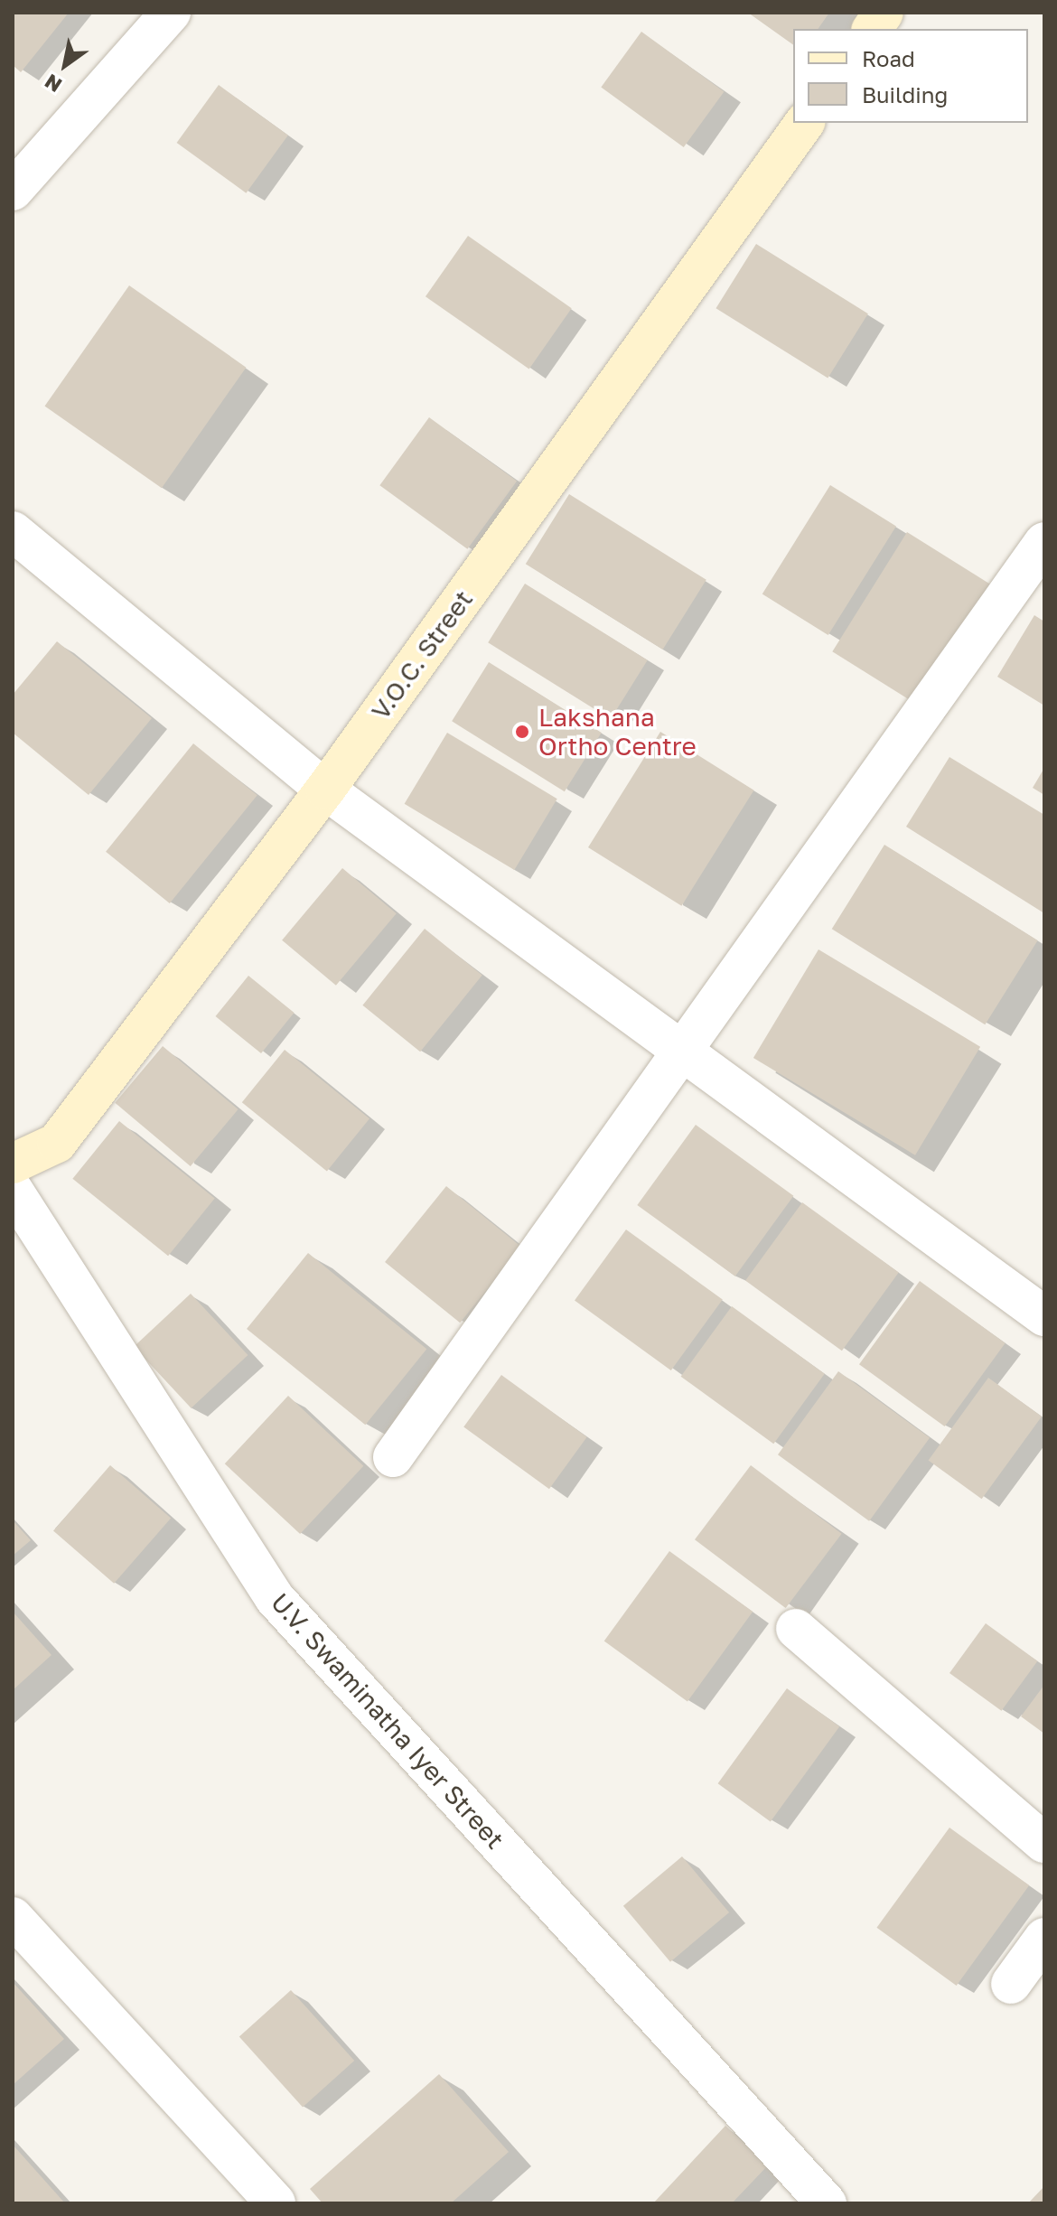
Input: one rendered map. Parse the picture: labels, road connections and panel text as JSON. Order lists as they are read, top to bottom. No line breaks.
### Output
{"streets":{"street":["V.O.C. Street","U.V. Swaminatha Iyer Street"]},"places":["Lakshana Ortho Centre"],"legend":["Road","Building"],"north":"bottom left"}
